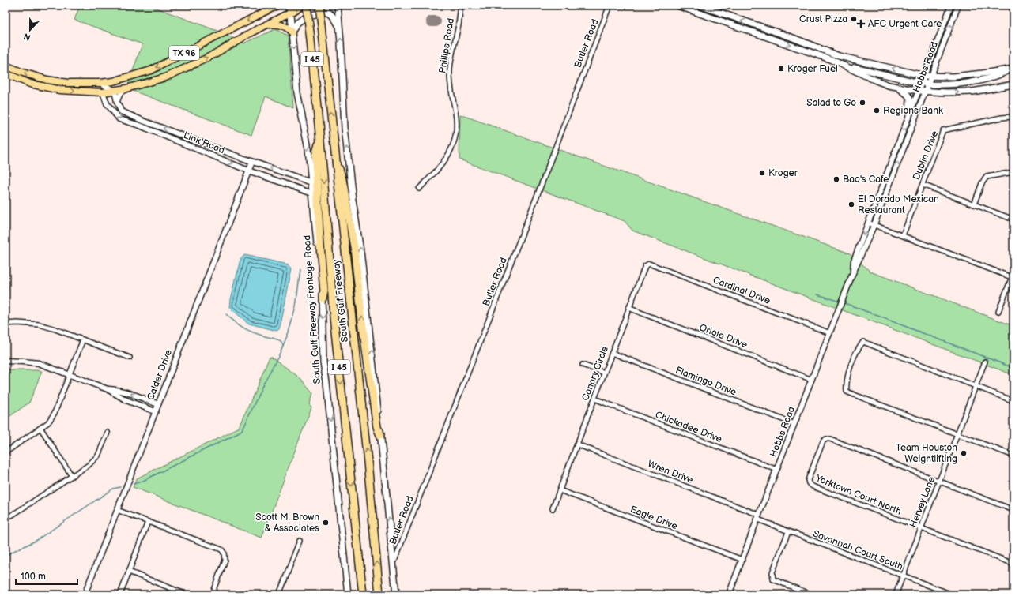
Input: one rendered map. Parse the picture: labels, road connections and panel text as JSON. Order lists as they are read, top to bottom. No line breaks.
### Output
{"streets":{"highway":["I 45","South Gulf Freeway"],"main road":["TX 96","South Gulf Freeway Frontage Road"],"street":["Butler Road","Phillips Road","Hobbs Road","Link Road","Dublin Drive","Cardinal Drive","Oriole Drive","Canary Circle","Calder Drive","Flamingo Drive","Chickadee Drive","Wren Drive","Yorktown Court North","Hervey Lane","Eagle Drive","Savannah Court South"]},"crossings":[["TX 96","Link Road"],["TX 96","South Gulf Freeway Frontage Road"],["Hobbs Road","Cardinal Drive"],["Hobbs Road","Oriole Drive"],["Hobbs Road","Flamingo Drive"],["Hobbs Road","Chickadee Drive"],["Hobbs Road","Wren Drive"],["Hobbs Road","Eagle Drive"],["Hobbs Road","Savannah Court South"],["Link Road","South Gulf Freeway Frontage Road"],["Link Road","Calder Drive"],["Cardinal Drive","Canary Circle"],["Oriole Drive","Canary Circle"],["Canary Circle","Flamingo Drive"],["Canary Circle","Chickadee Drive"],["Canary Circle","Wren Drive"],["Canary Circle","Eagle Drive"],["Wren Drive","Savannah Court South"],["Yorktown Court North","Hervey Lane"],["Hervey Lane","Savannah Court South"]],"places":{"other":["Crust Pizza","Kroger Fuel","Salad to Go","Regions Bank","Kroger","Bao's Cafe","El Dorado Mexican Restaurant","Team Houston Weightlifting","Scott M. Brown & Associates"],"health":["AFC Urgent Care"]},"scale_bar":"100 m","north":"bottom"}
